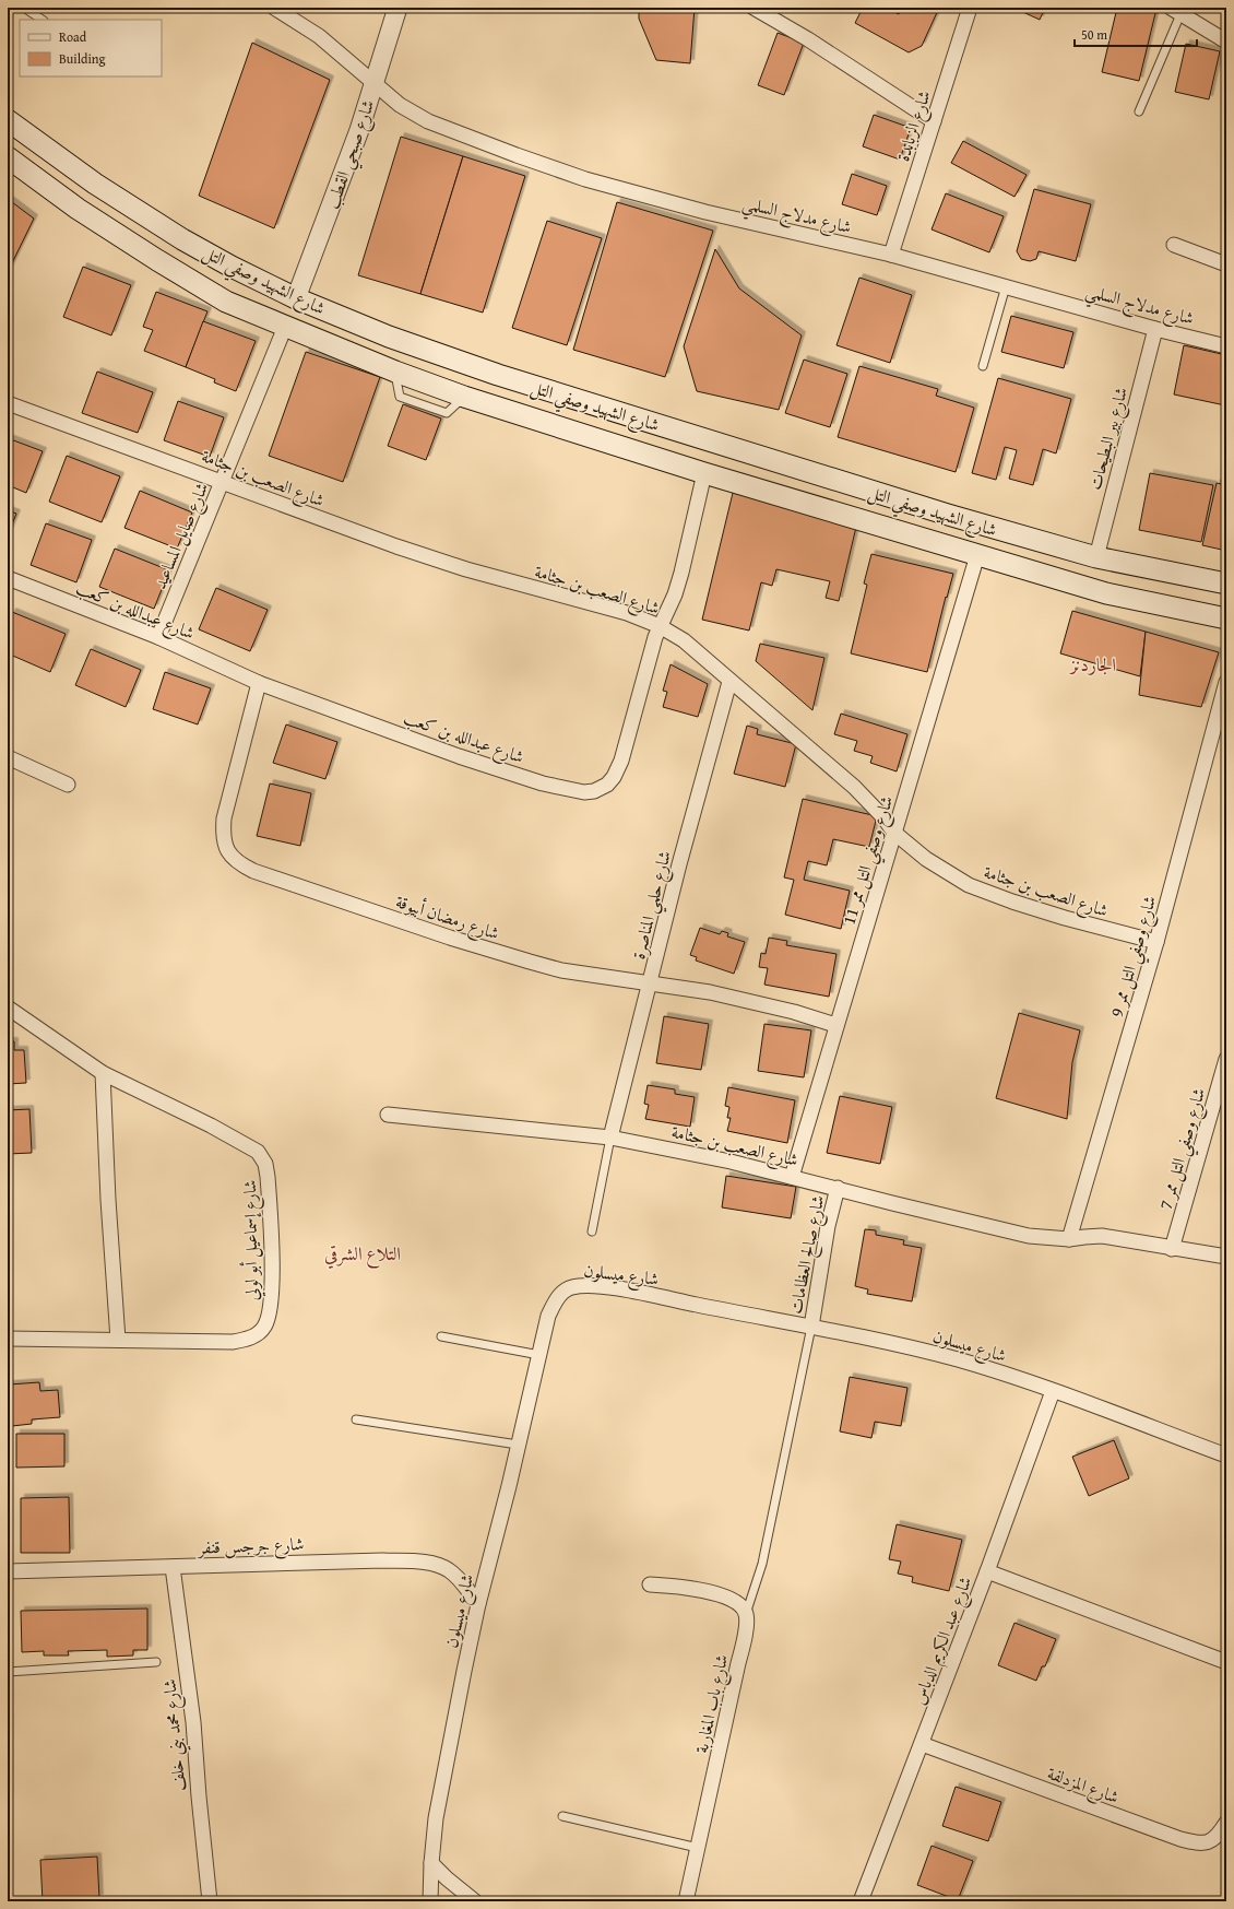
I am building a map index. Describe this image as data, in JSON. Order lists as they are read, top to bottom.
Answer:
{
  "streets": {
    "main road": ["شارع الشهيد وصفي التل"],
    "street": [
      "شارع الزبابدة",
      "شارع صبحي القطب",
      "شارع مدلاج السلمي",
      "شارع بير البطيحات",
      "شارع الصعب بن جثامة",
      "شارع صايل المساعيد",
      "شارع عبدالله بن كعب",
      "شارع وصفي التل ممر 11",
      "شارع حلمي المناصرة",
      "شارع رمضان أبيوقة",
      "شارع وصفي التل ممر 9",
      "شارع وصفي التل ممر 7",
      "شارع إسماعيل أبو لولي",
      "شارع صالح العظامات",
      "شارع ميسلون",
      "شارع جرجس قنفر",
      "شارع عبد الكريم الدباس",
      "شارع باب المغاربة",
      "شارع محمد بني خلف",
      "شارع المزدلفة"
    ]
  },
  "crossings": [
    ["شارع الزبابدة", "شارع مدلاج السلمي"],
    ["شارع صبحي القطب", "شارع مدلاج السلمي"],
    ["شارع صبحي القطب", "شارع الشهيد وصفي التل"],
    ["شارع مدلاج السلمي", "شارع بير البطيحات"],
    ["شارع الشهيد وصفي التل", "شارع بير البطيحات"],
    ["شارع الشهيد وصفي التل", "شارع صايل المساعيد"],
    ["شارع الشهيد وصفي التل", "شارع عبدالله بن كعب"],
    ["شارع الشهيد وصفي التل", "شارع وصفي التل ممر 11"],
    ["شارع الصعب بن جثامة", "شارع صايل المساعيد"],
    ["شارع الصعب بن جثامة", "شارع عبدالله بن كعب"],
    ["شارع الصعب بن جثامة", "شارع وصفي التل ممر 11"],
    ["شارع الصعب بن جثامة", "شارع حلمي المناصرة"],
    ["شارع الصعب بن جثامة", "شارع وصفي التل ممر 9"],
    ["شارع الصعب بن جثامة", "شارع وصفي التل ممر 7"],
    ["شارع الصعب بن جثامة", "شارع صالح العظامات"],
    ["شارع صايل المساعيد", "شارع عبدالله بن كعب"],
    ["شارع عبدالله بن كعب", "شارع رمضان أبيوقة"],
    ["شارع وصفي التل ممر 11", "شارع رمضان أبيوقة"],
    ["شارع حلمي المناصرة", "شارع رمضان أبيوقة"],
    ["شارع صالح العظامات", "شارع ميسلون"],
    ["شارع ميسلون", "شارع جرجس قنفر"],
    ["شارع ميسلون", "شارع عبد الكريم الدباس"],
    ["شارع جرجس قنفر", "شارع محمد بني خلف"],
    ["شارع عبد الكريم الدباس", "شارع المزدلفة"]
  ],
  "districts": ["الجاردنز", "التلاع الشرقي"],
  "legend": ["Road", "Building"],
  "scale_bar": "50 m"
}
